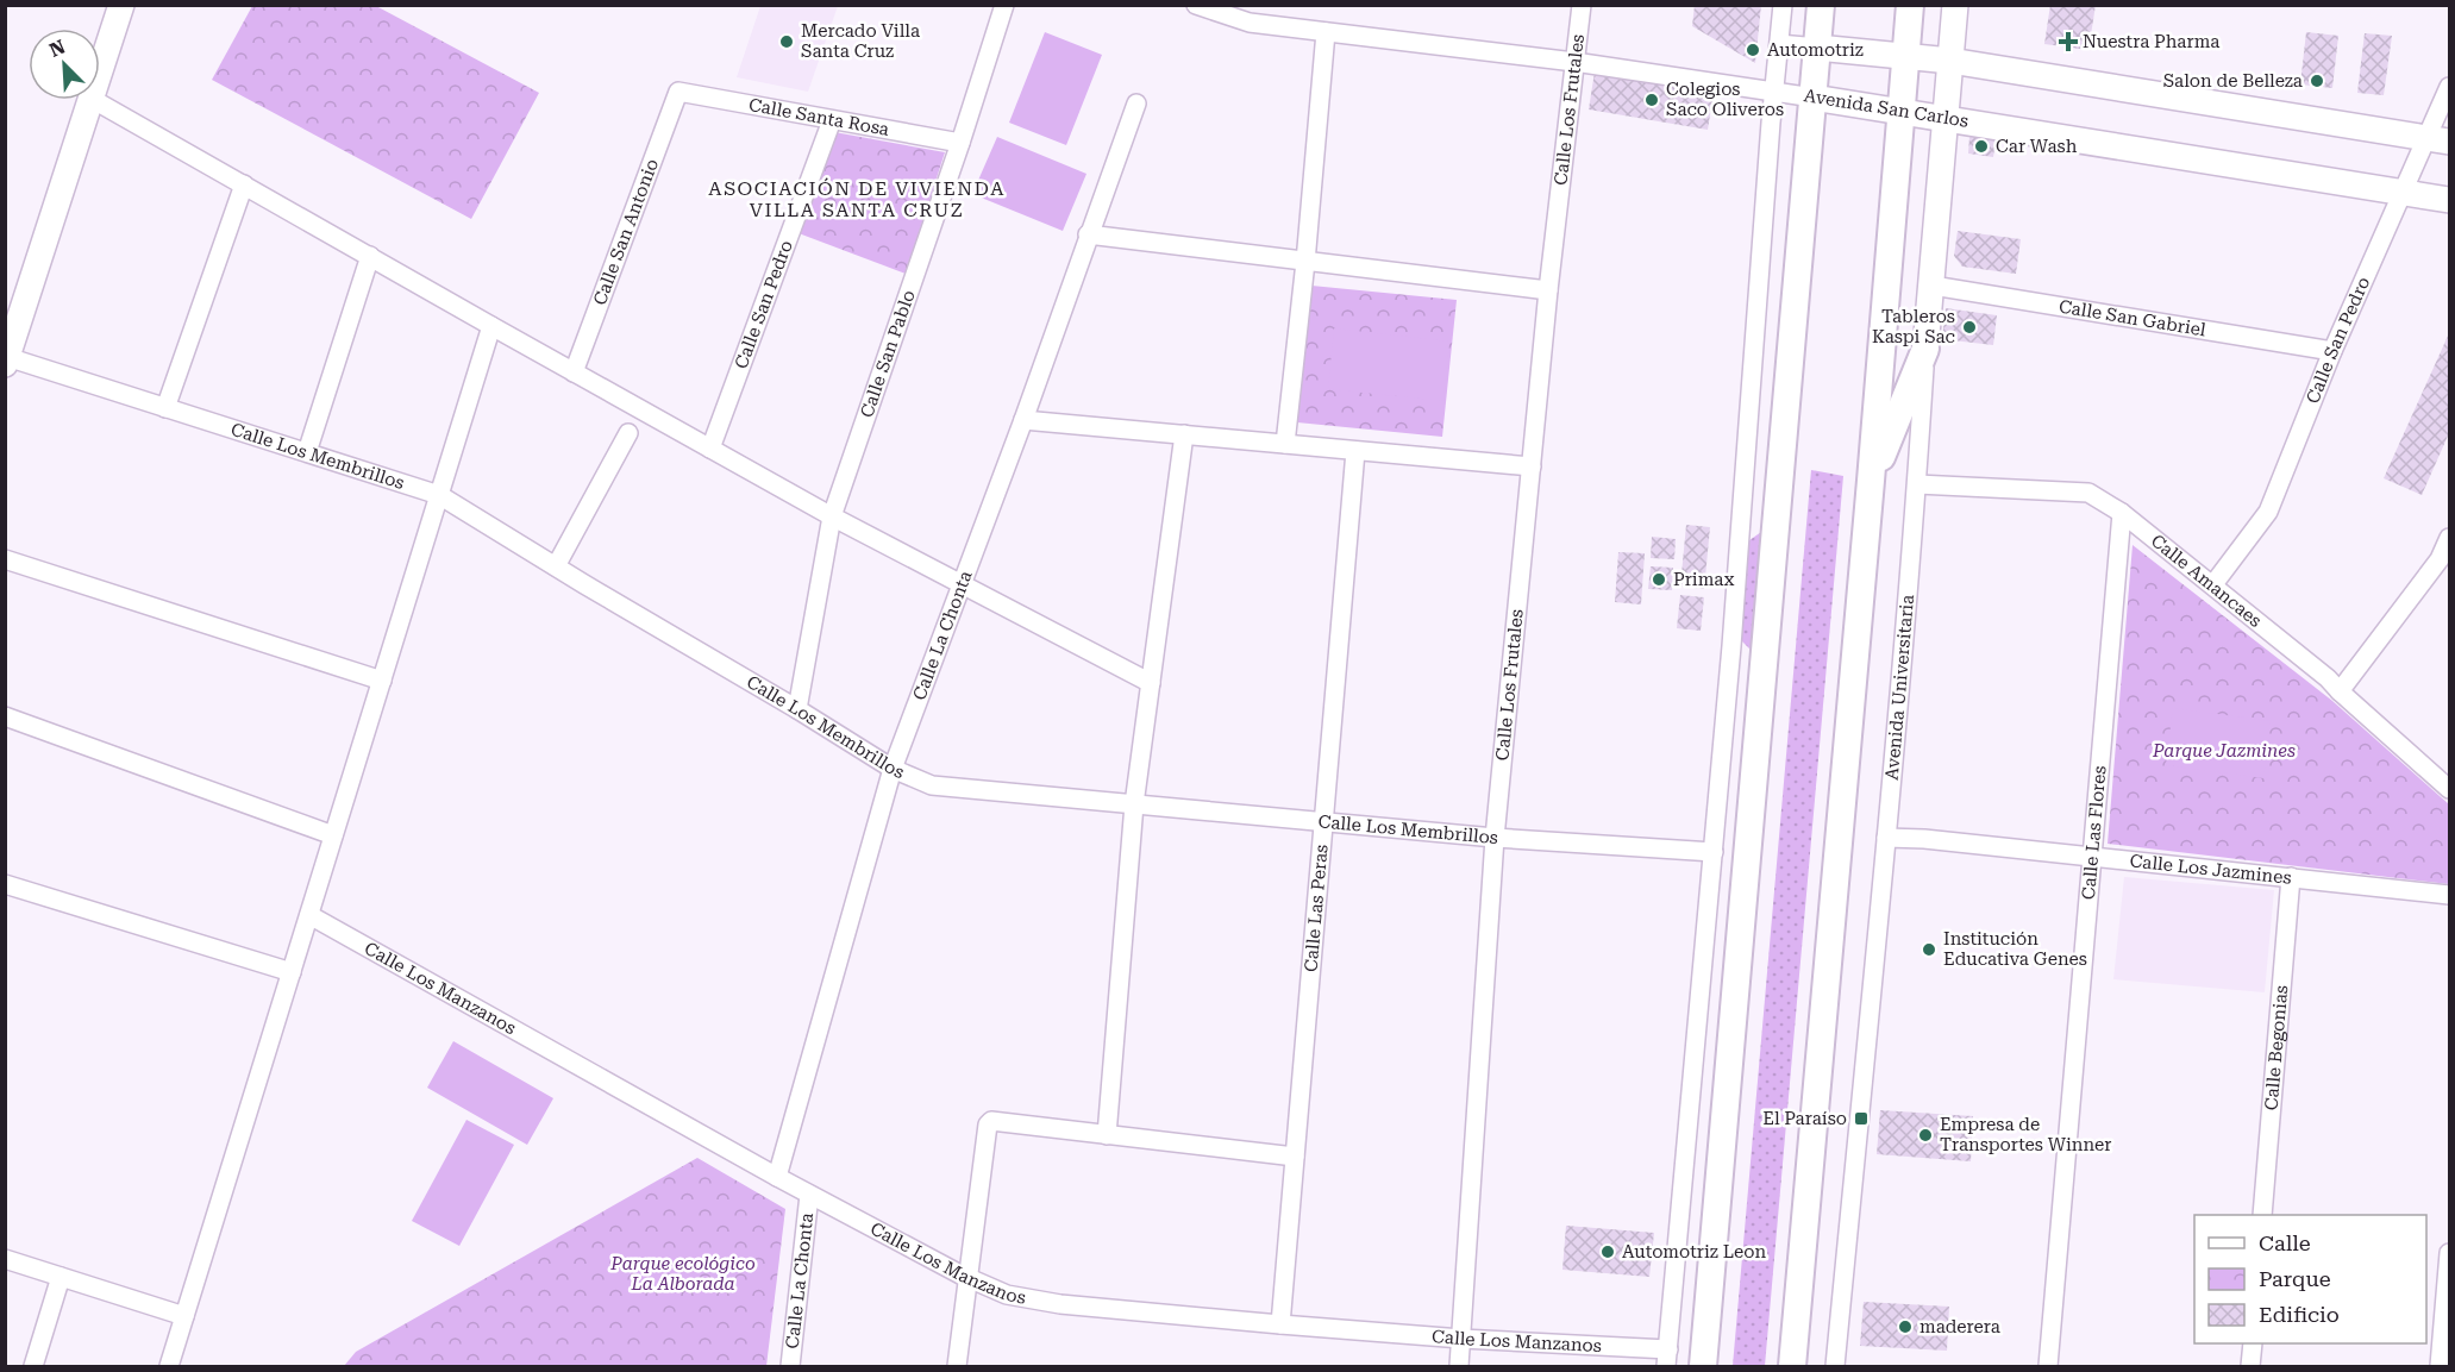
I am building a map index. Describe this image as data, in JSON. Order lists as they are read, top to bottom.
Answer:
{
  "streets": {
    "street": [
      "Avenida San Carlos",
      "Calle Los Frutales",
      "Calle Santa Rosa",
      "Calle San Antonio",
      "Calle San Pedro",
      "Calle San Gabriel",
      "Calle San Pablo",
      "Calle Los Membrillos",
      "Calle Amancaes",
      "Calle La Chonta",
      "Avenida Universitaria",
      "Calle Las Flores",
      "Calle Los Jazmines",
      "Calle Las Peras",
      "Calle Los Manzanos",
      "Calle Begonias"
    ]
  },
  "crossings": [
    ["Avenida San Carlos", "Calle Los Frutales"],
    ["Avenida San Carlos", "Calle San Pedro"],
    ["Avenida San Carlos", "Avenida Universitaria"],
    ["Calle Los Frutales", "Calle Los Membrillos"],
    ["Calle Los Frutales", "Calle Los Manzanos"],
    ["Calle Santa Rosa", "Calle San Antonio"],
    ["Calle Santa Rosa", "Calle San Pedro"],
    ["Calle Santa Rosa", "Calle San Pablo"],
    ["Calle San Pedro", "Calle San Gabriel"],
    ["Calle San Pedro", "Calle Amancaes"],
    ["Calle San Gabriel", "Avenida Universitaria"],
    ["Calle San Pablo", "Calle Los Membrillos"],
    ["Calle Los Membrillos", "Calle La Chonta"],
    ["Calle Los Membrillos", "Calle Las Peras"],
    ["Calle Amancaes", "Avenida Universitaria"],
    ["Calle Amancaes", "Calle Las Flores"],
    ["Calle La Chonta", "Calle Los Manzanos"],
    ["Avenida Universitaria", "Calle Los Jazmines"],
    ["Calle Las Flores", "Calle Los Jazmines"],
    ["Calle Los Jazmines", "Calle Begonias"],
    ["Calle Las Peras", "Calle Los Manzanos"]
  ],
  "districts": ["ASOCIACIÓN DE VIVIENDA VILLA SANTA CRUZ"],
  "parks": ["Parque Jazmines", "Parque ecológico La Alborada"],
  "places": {
    "other": [
      "Mercado Villa Santa Cruz",
      "Automotriz",
      "Salon de Belleza",
      "Colegios Saco Oliveros",
      "Car Wash",
      "Tableros Kaspi Sac",
      "Primax",
      "Institución Educativa Genes",
      "Empresa de Transportes Winner",
      "Automotriz Leon",
      "maderera"
    ],
    "health": ["Nuestra Pharma"],
    "transit": ["El Paraíso"]
  },
  "legend": ["Calle", "Parque", "Edificio"],
  "north": "top left"
}
